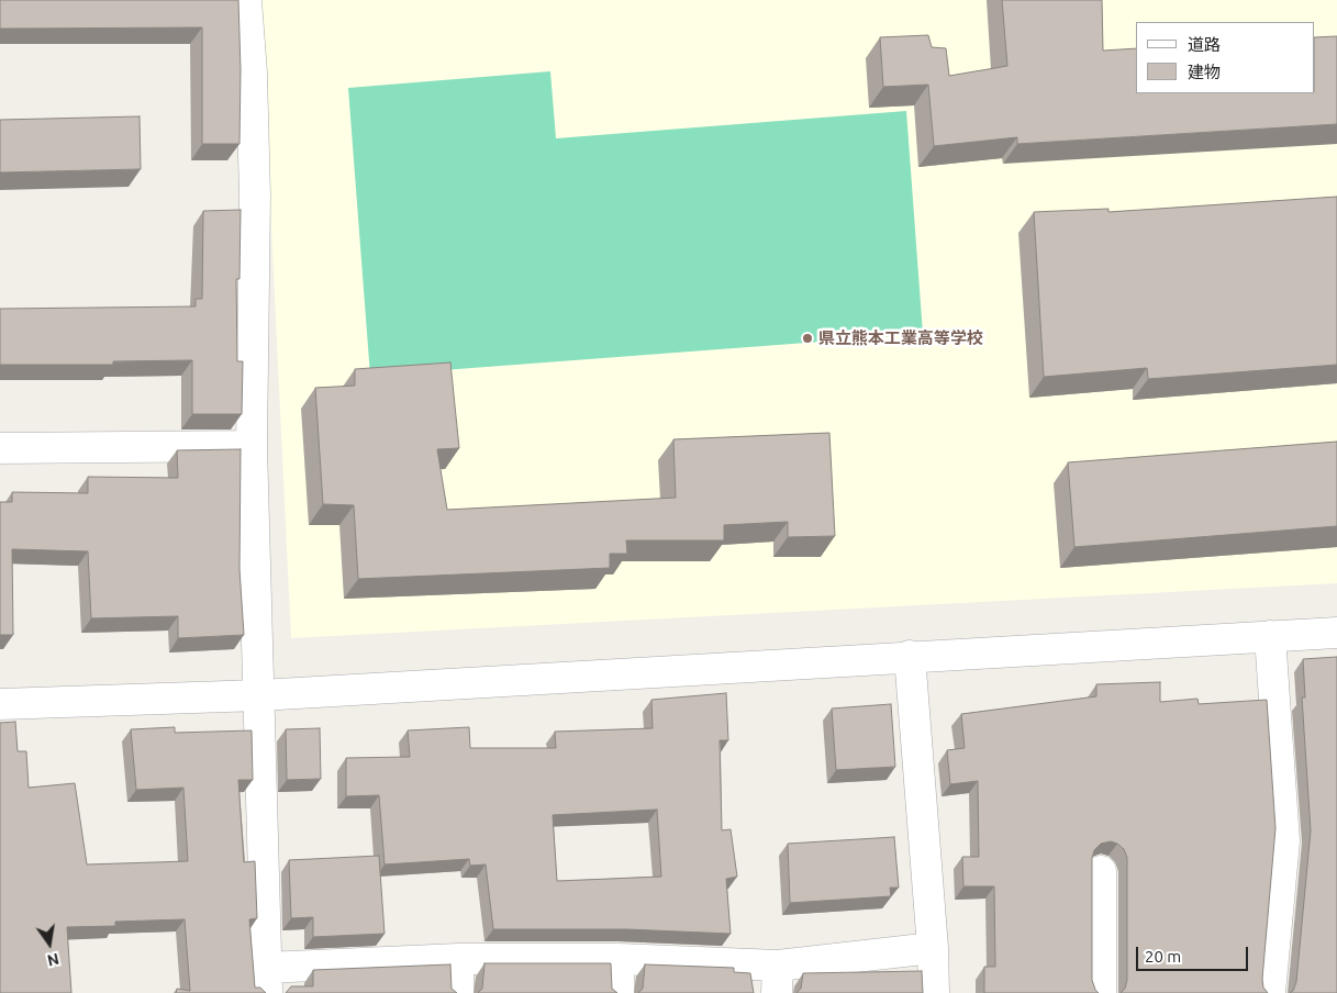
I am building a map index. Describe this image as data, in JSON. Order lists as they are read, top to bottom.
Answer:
{
  "places": ["県立熊本工業高等学校"],
  "legend": ["道路", "建物"],
  "scale_bar": "20 m",
  "north": "bottom"
}
